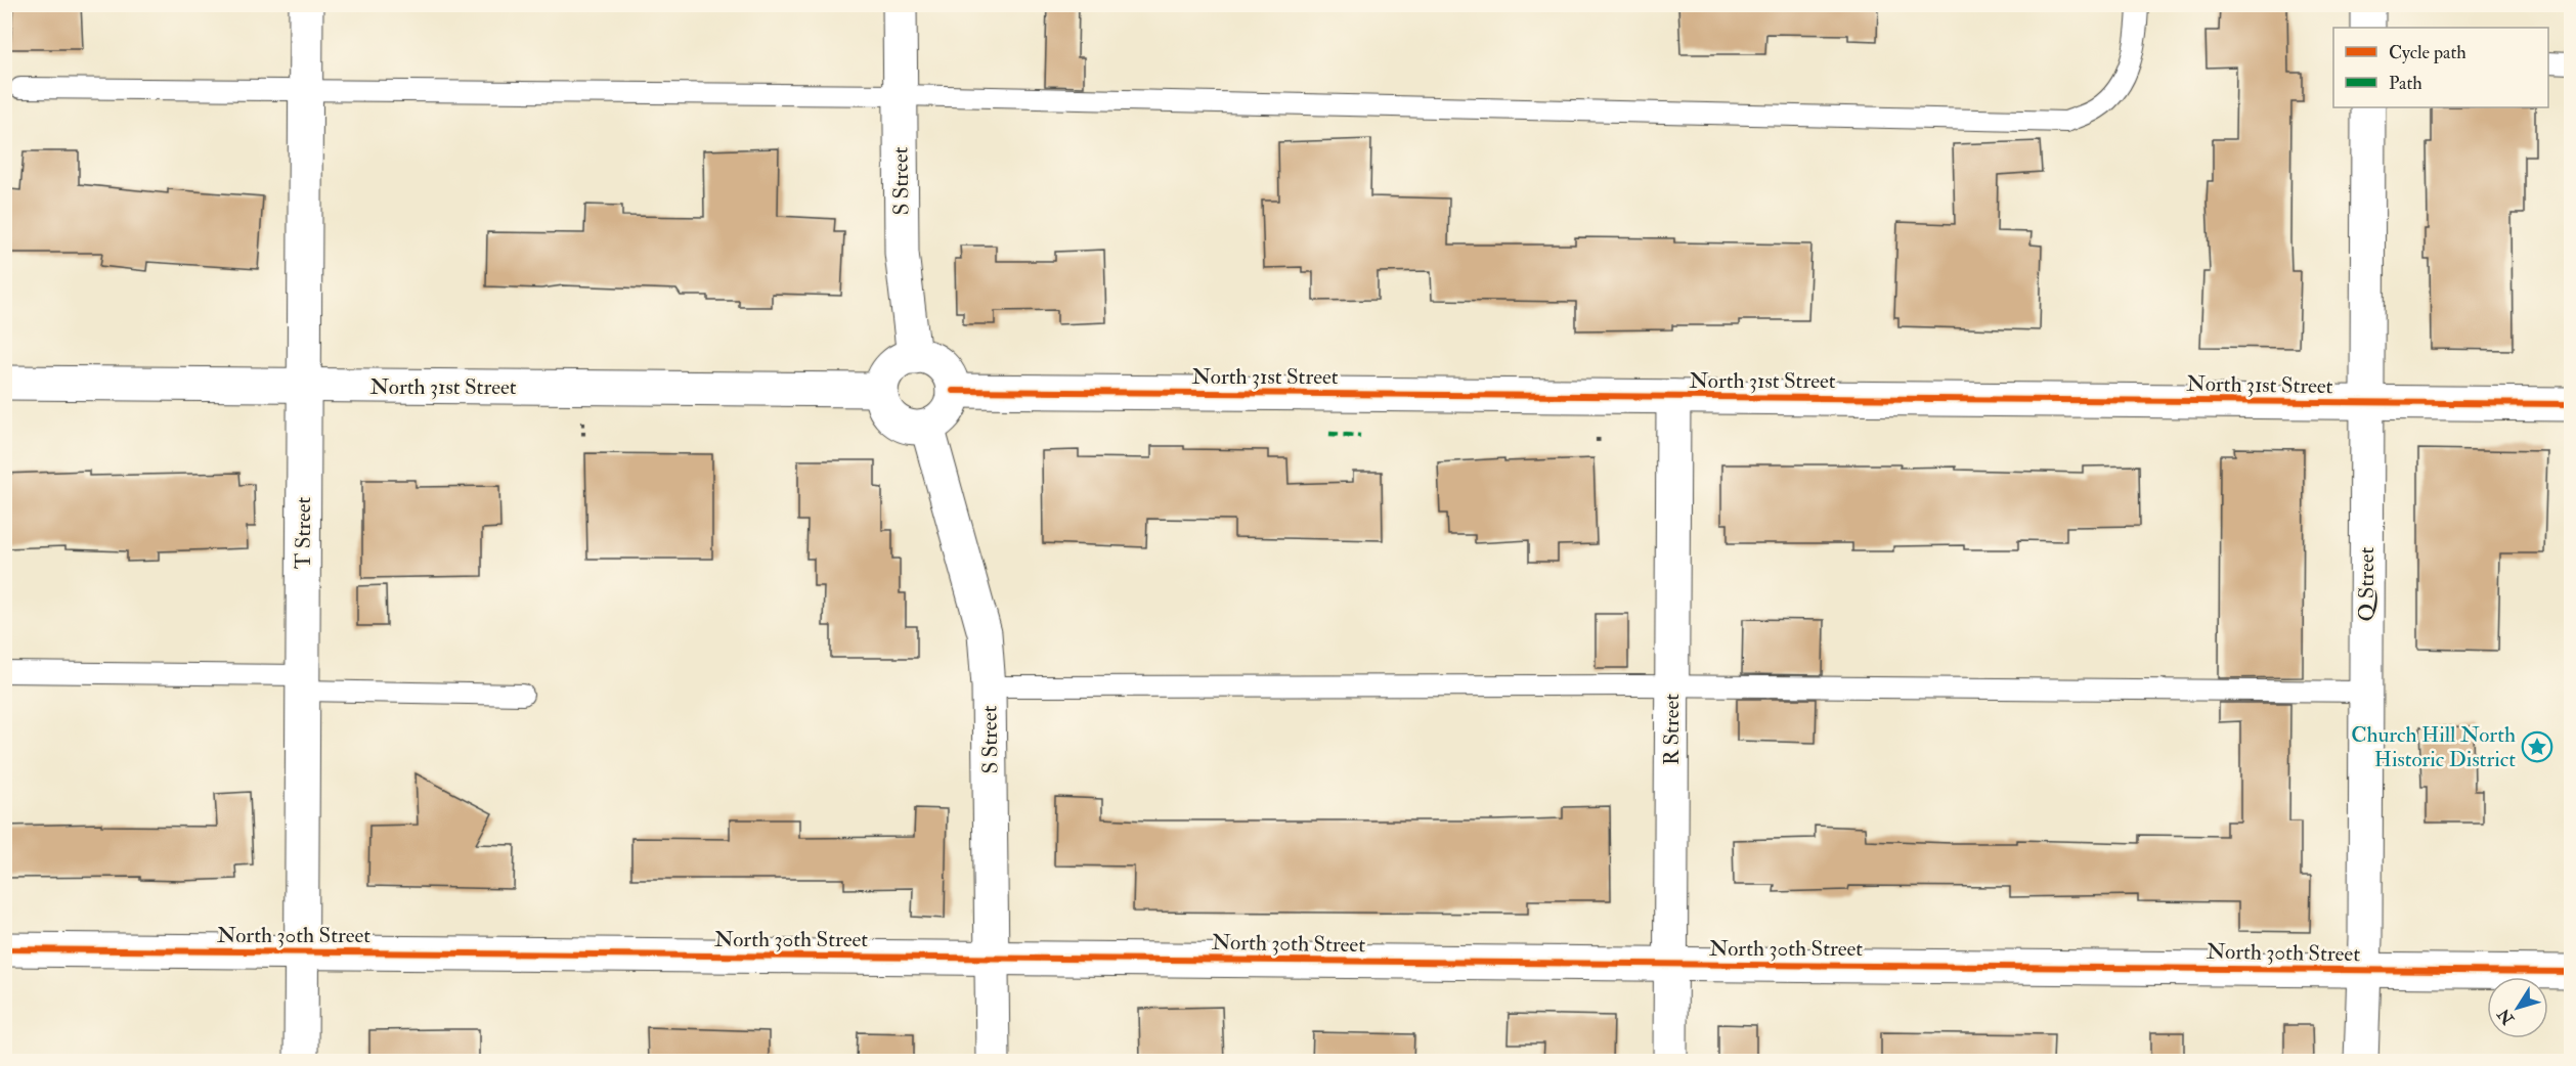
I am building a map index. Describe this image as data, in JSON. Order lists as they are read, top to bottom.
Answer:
{
  "streets": {
    "street": [
      "S Street",
      "North 31st Street",
      "T Street",
      "Q Street",
      "R Street",
      "North 30th Street"
    ]
  },
  "crossings": [
    ["S Street", "North 31st Street"],
    ["S Street", "North 30th Street"],
    ["North 31st Street", "T Street"],
    ["North 31st Street", "Q Street"],
    ["North 31st Street", "R Street"],
    ["T Street", "North 30th Street"],
    ["Q Street", "North 30th Street"],
    ["R Street", "North 30th Street"]
  ],
  "places": {
    "place": ["Church Hill North Historic District"]
  },
  "legend": ["Cycle path", "Path"],
  "north": "bottom left"
}
